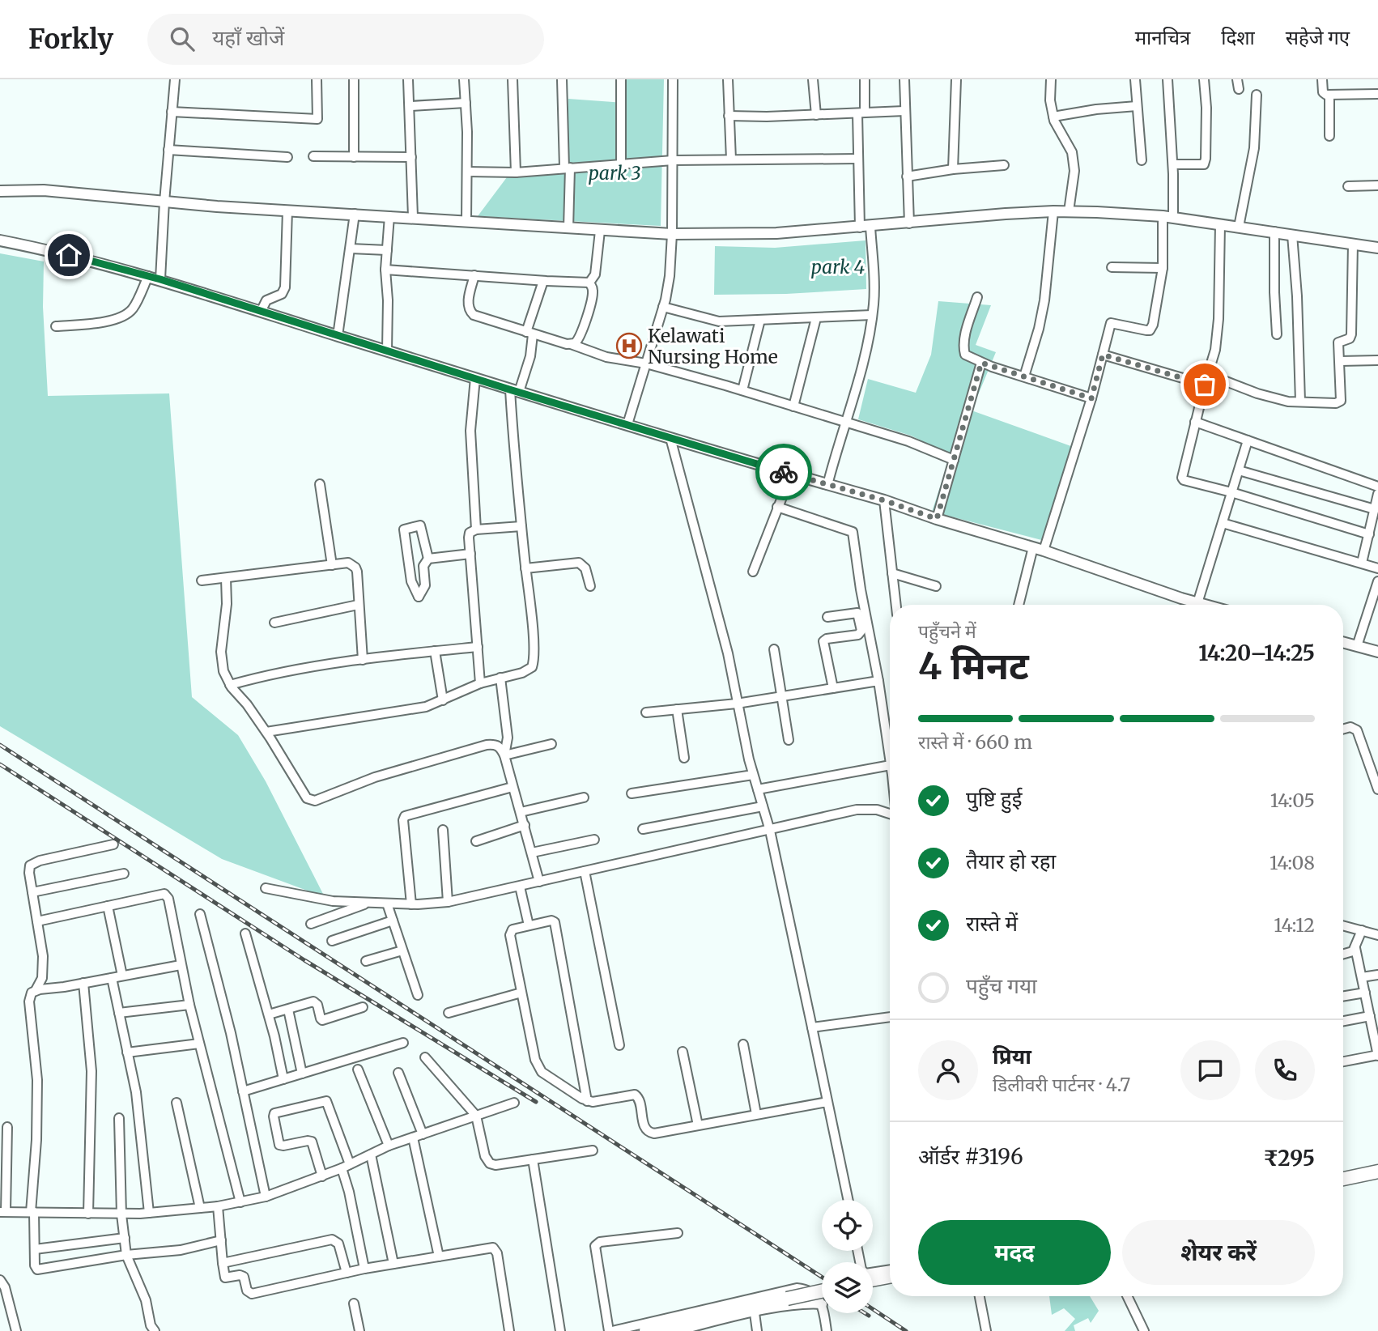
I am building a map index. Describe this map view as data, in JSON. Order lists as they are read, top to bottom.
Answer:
{
  "parks": ["park 3", "park 4"],
  "places": {
    "hospital": ["Kelawati Nursing Home"]
  },
  "page": {
    "header": "Forkly",
    "search": "यहाँ खोजें",
    "nav": ["मानचित्र", "दिशा", "सहेजे गए"],
    "heading": ["4 मिनट", "पहुँचने में", "14:20–14:25"],
    "panel": [
      "प्रिया",
      "डिलीवरी पार्टनर · 4.7",
      "ऑर्डर #3196",
      "₹295"
    ],
    "bar": "रास्ते में · 660 m",
    "list": [
      ["पुष्टि हुई", "14:05"],
      ["तैयार हो रहा", "14:08"],
      ["रास्ते में", "14:12"],
      "पहुँच गया"
    ],
    "buttons": ["मदद", "शेयर करें"]
  }
}
